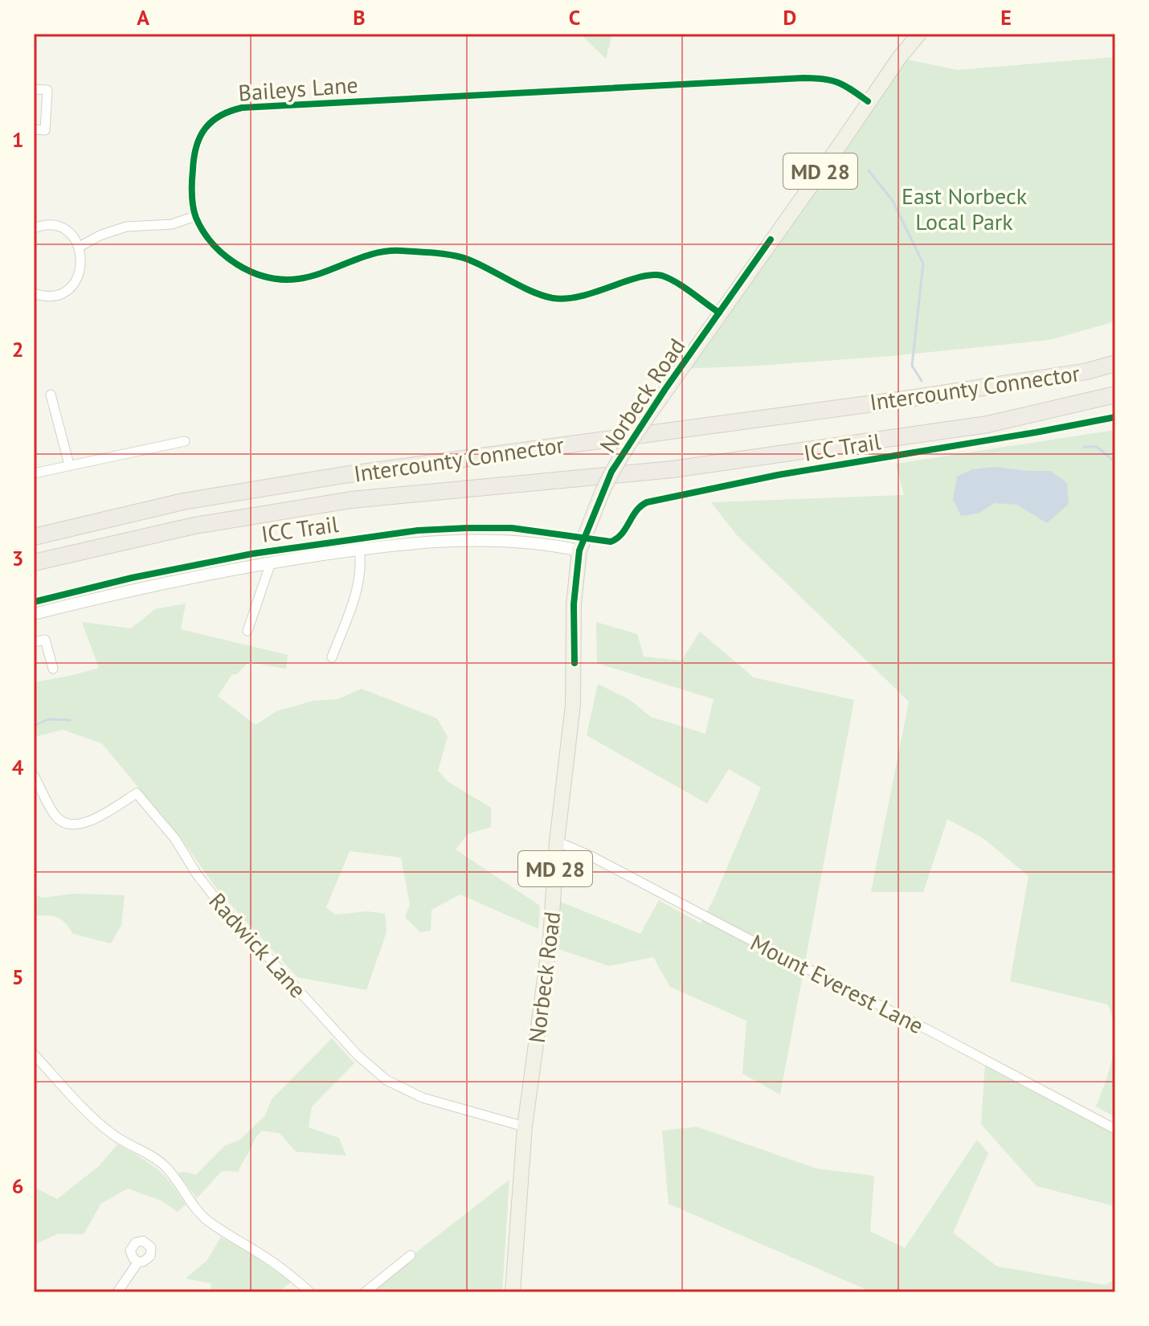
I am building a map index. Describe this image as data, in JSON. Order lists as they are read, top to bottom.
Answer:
{
  "streets": {
    "highway": ["Intercounty Connector"],
    "main road": ["MD 28", "Norbeck Road"],
    "street": ["Baileys Lane", "Radwick Lane", "Mount Everest Lane"],
    "cycle path": ["ICC Trail"]
  },
  "crossings": [
    ["Baileys Lane", "Norbeck Road"],
    ["Norbeck Road", "Radwick Lane"],
    ["Norbeck Road", "Mount Everest Lane"]
  ],
  "parks": ["East Norbeck Local Park"],
  "grid": {
    "columns": [
      "A",
      "B",
      "C",
      "D",
      "E"
    ],
    "rows": [
      "1",
      "2",
      "3",
      "4",
      "5",
      "6"
    ]
  }
}
